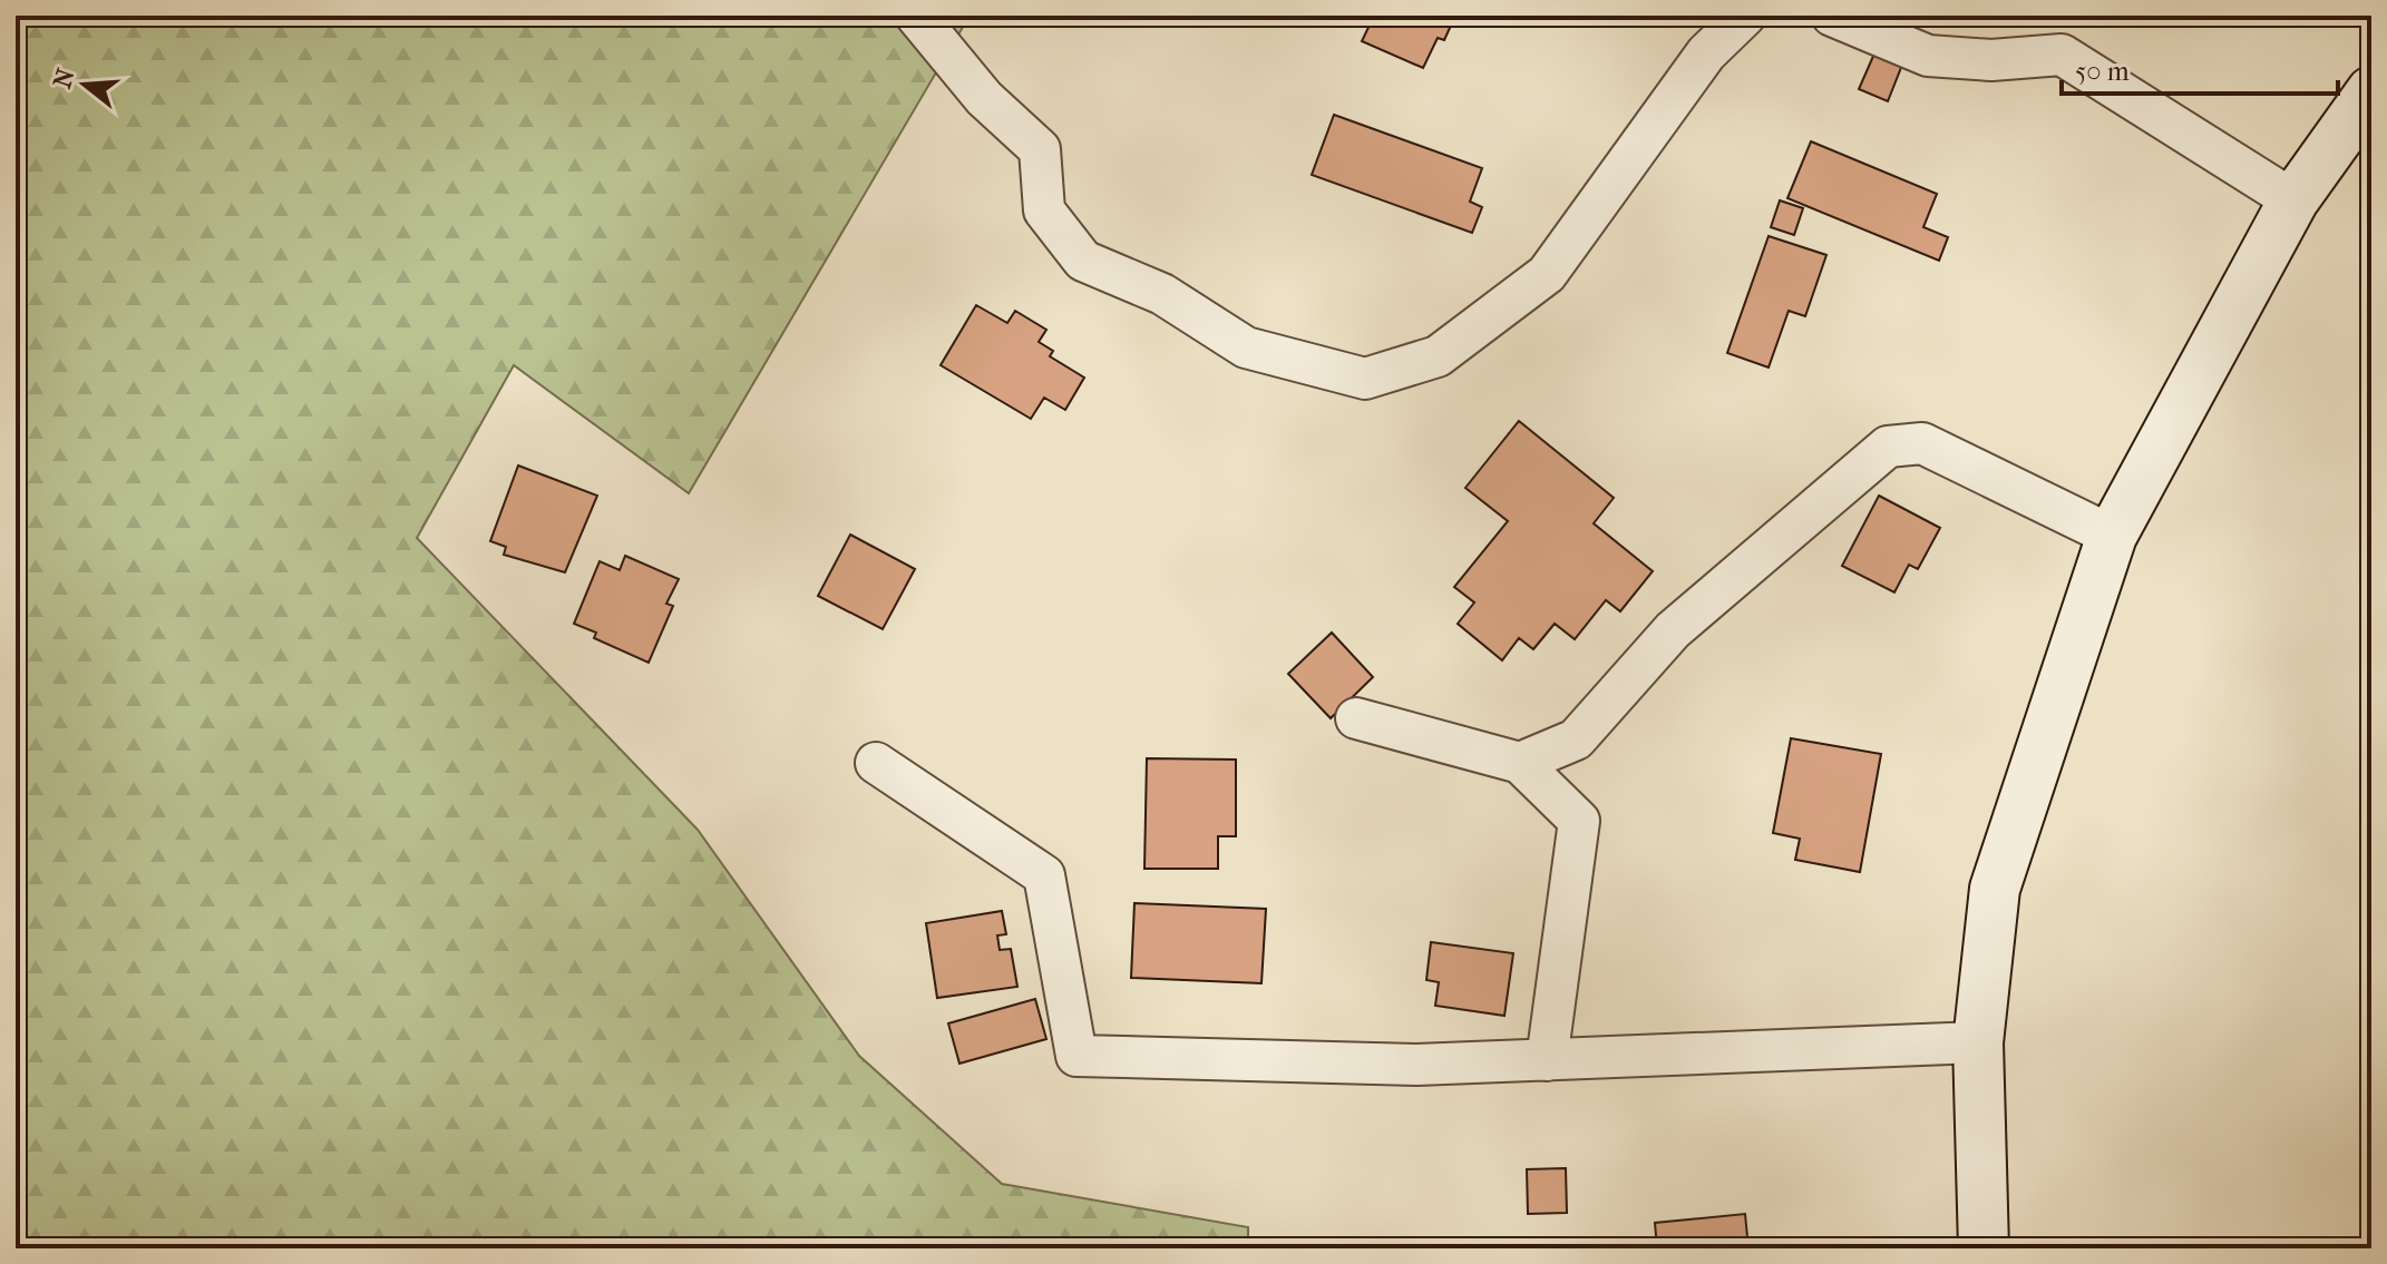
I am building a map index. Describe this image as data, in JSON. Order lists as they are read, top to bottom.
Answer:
{
  "scale_bar": "50 m",
  "north": "left"
}
